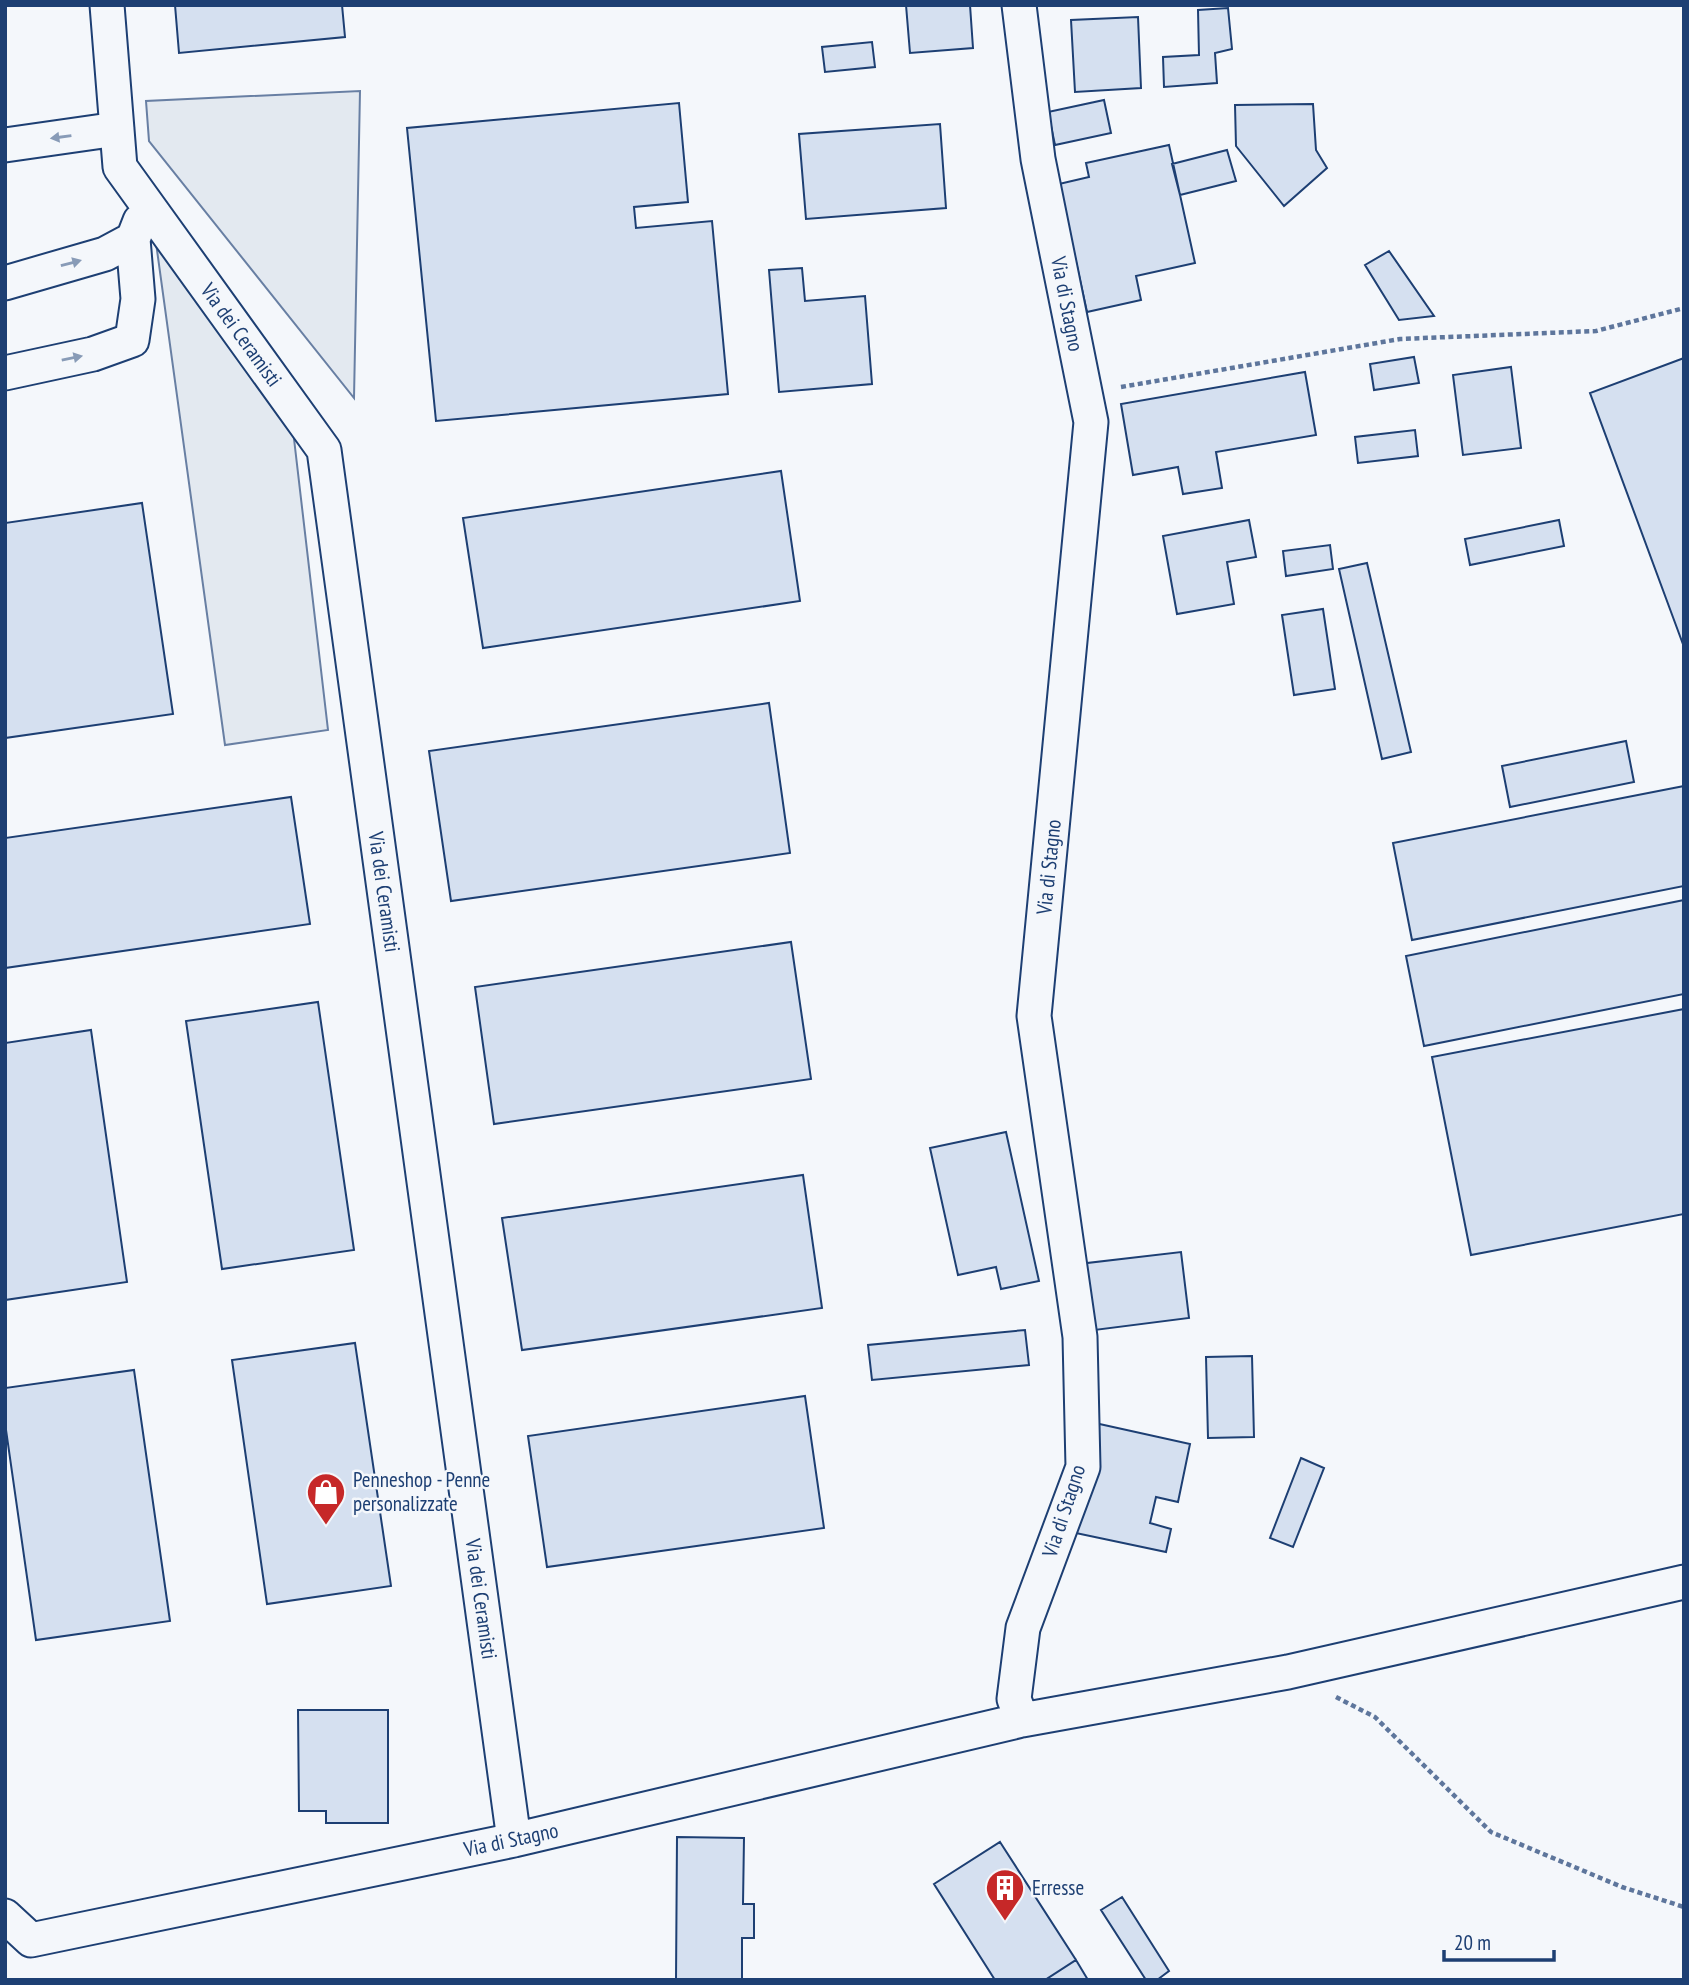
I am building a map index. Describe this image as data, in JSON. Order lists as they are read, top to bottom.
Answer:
{
  "streets": {
    "street": ["Via di Stagno", "Via dei Ceramisti"]
  },
  "crossings": [
    ["Via di Stagno", "Via dei Ceramisti"]
  ],
  "places": {
    "shop": ["Penneshop - Penne personalizzate"],
    "building": ["Erresse"]
  },
  "scale_bar": "20 m"
}
